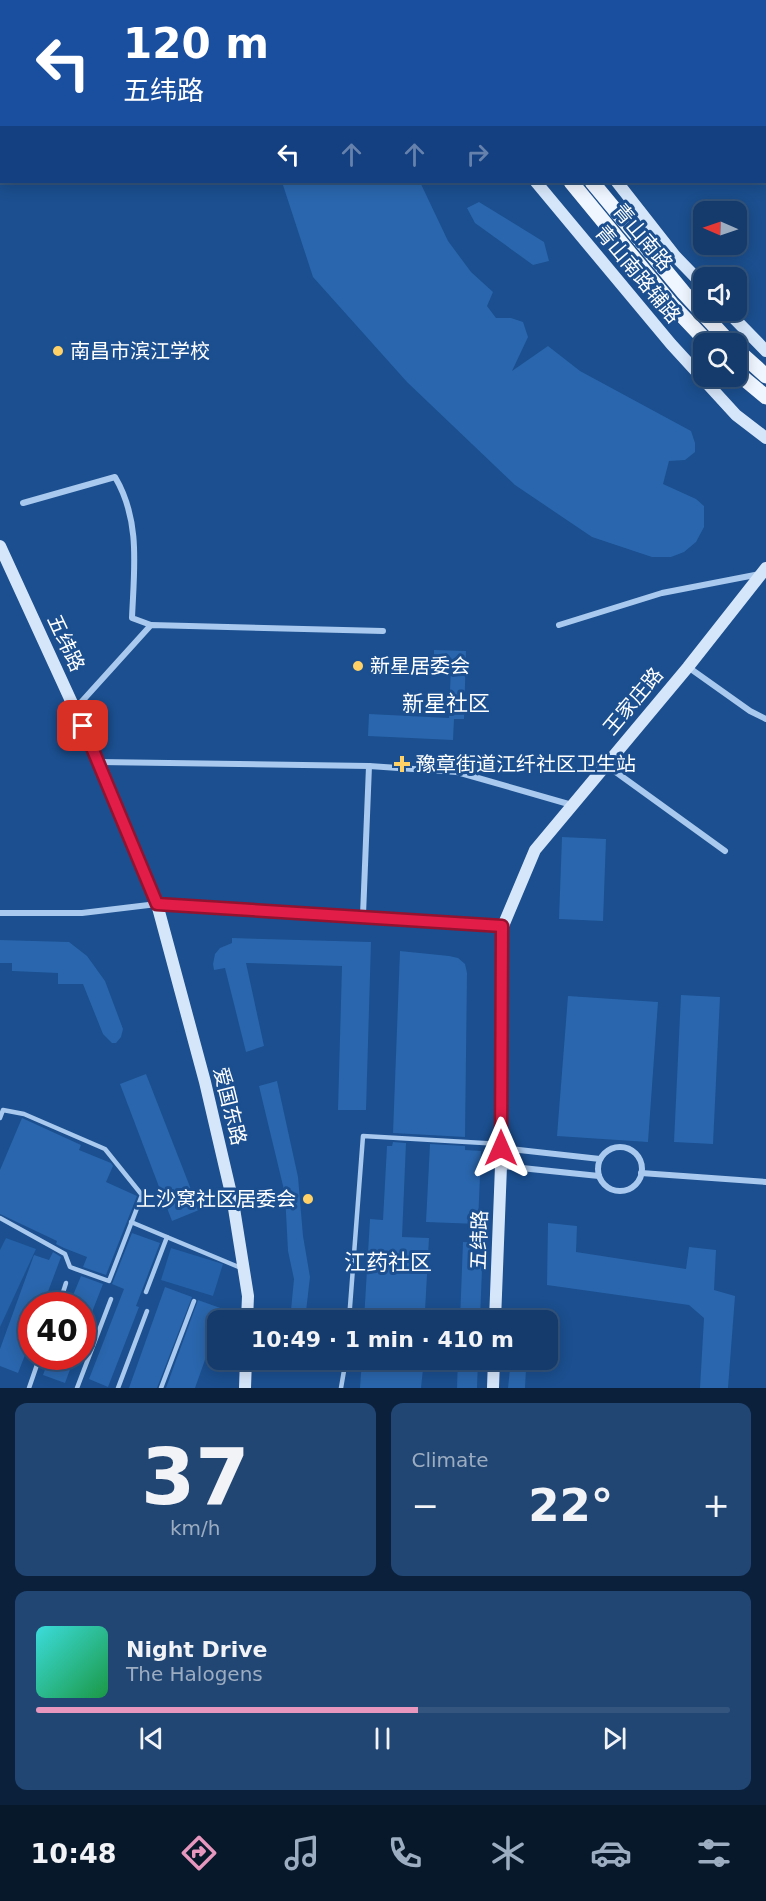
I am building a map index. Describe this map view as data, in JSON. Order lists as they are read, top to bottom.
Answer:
{
  "streets": {
    "main road": ["青山南路"],
    "street": [
      "青山南路辅路",
      "五纬路",
      "王家庄路",
      "爱国东路"
    ]
  },
  "crossings": [
    ["五纬路", "王家庄路"],
    ["五纬路", "爱国东路"]
  ],
  "districts": ["新星社区", "江药社区"],
  "places": {
    "other": ["南昌市滨江学校", "新星居委会", "上沙窝社区居委会"],
    "health": ["豫章街道江纤社区卫生站"]
  },
  "north": "left",
  "page": {
    "turn": ["120 m", "五纬路"],
    "limit": "40",
    "trip": "10:49 · 1 min · 410 m",
    "tile": [
      ["37", "km/h"],
      "Climate"
    ],
    "heat": ["−", "22°", "+"],
    "song": ["Night Drive", "The Halogens"],
    "tabs": "10:48"
  }
}
